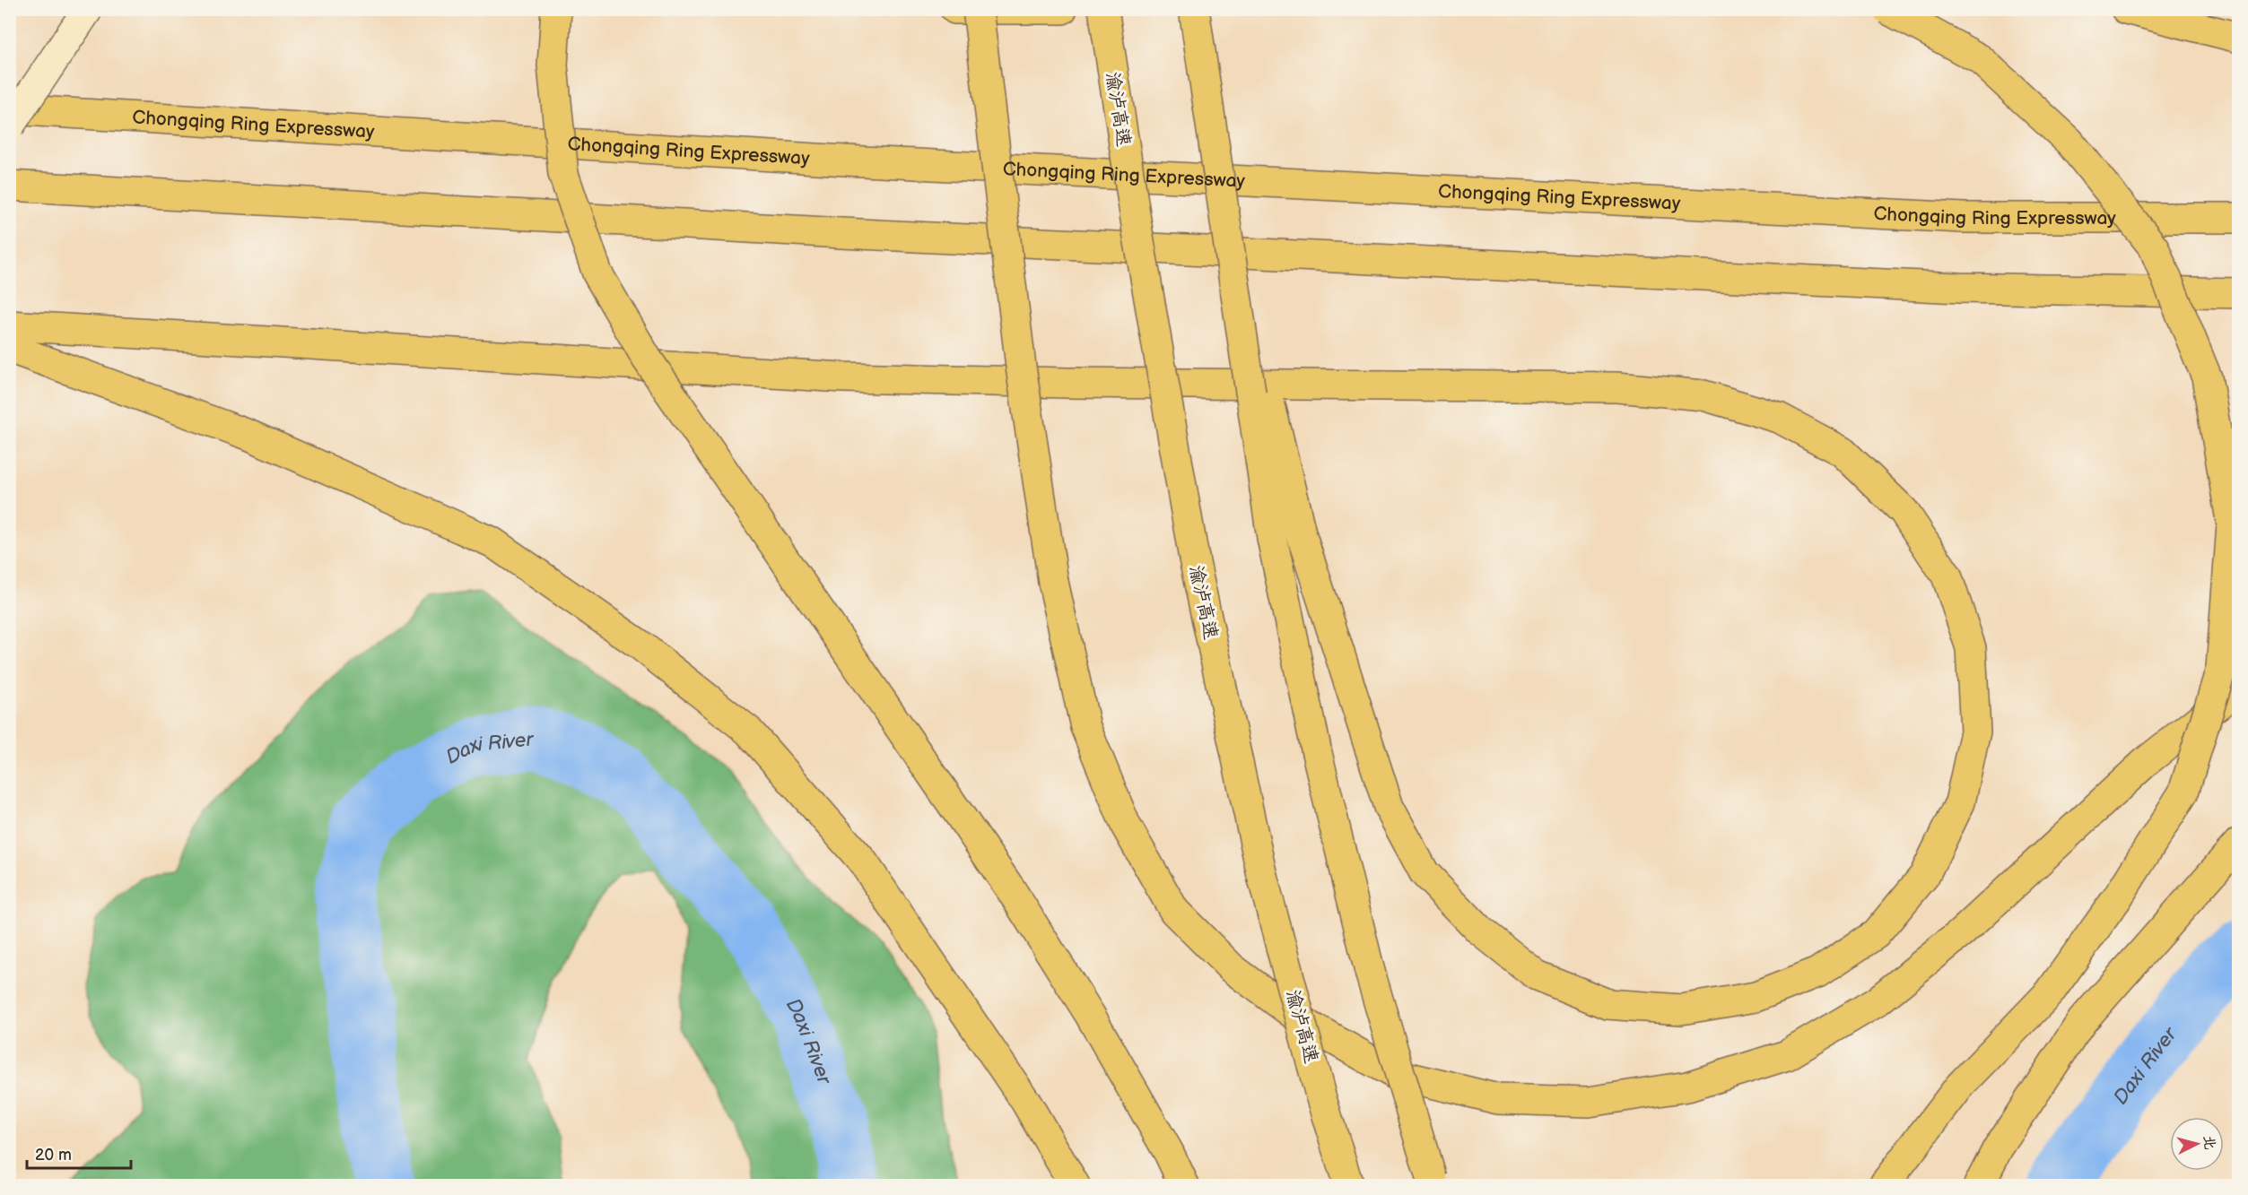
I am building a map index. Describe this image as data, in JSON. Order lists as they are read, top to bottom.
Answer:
{
  "streets": {
    "highway": ["渝泸高速", "Chongqing Ring Expressway"]
  },
  "water": ["Daxi River"],
  "scale_bar": "20 m",
  "north": "right"
}
